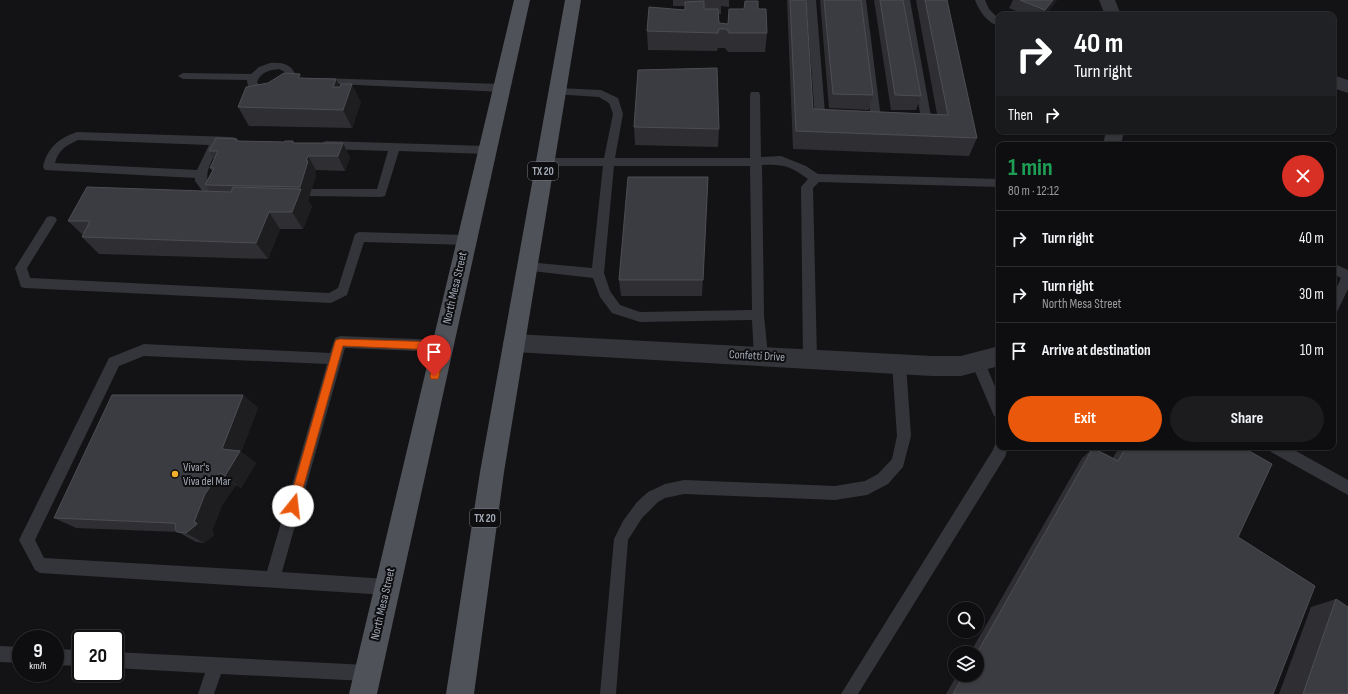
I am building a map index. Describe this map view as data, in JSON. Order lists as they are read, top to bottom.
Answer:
{
  "streets": {
    "main road": ["TX 20", "North Mesa Street"],
    "street": ["Confetti Drive"]
  },
  "crossings": [
    ["TX 20", "Confetti Drive"]
  ],
  "places": ["Vivar's Viva del Mar"],
  "page": {
    "turn": ["40 m", "Turn right"],
    "then": "Then",
    "heading": ["1 min", "80 m · 12:12"],
    "list": [
      {
        "name": "Turn right",
        "value": "40 m"
      },
      {
        "name": "Turn right",
        "note": "North Mesa Street",
        "value": "30 m"
      },
      {
        "name": "Arrive at destination",
        "value": "10 m"
      }
    ],
    "buttons": ["Exit", "Share"],
    "speed": "9 km/h",
    "limit": "20"
  }
}
